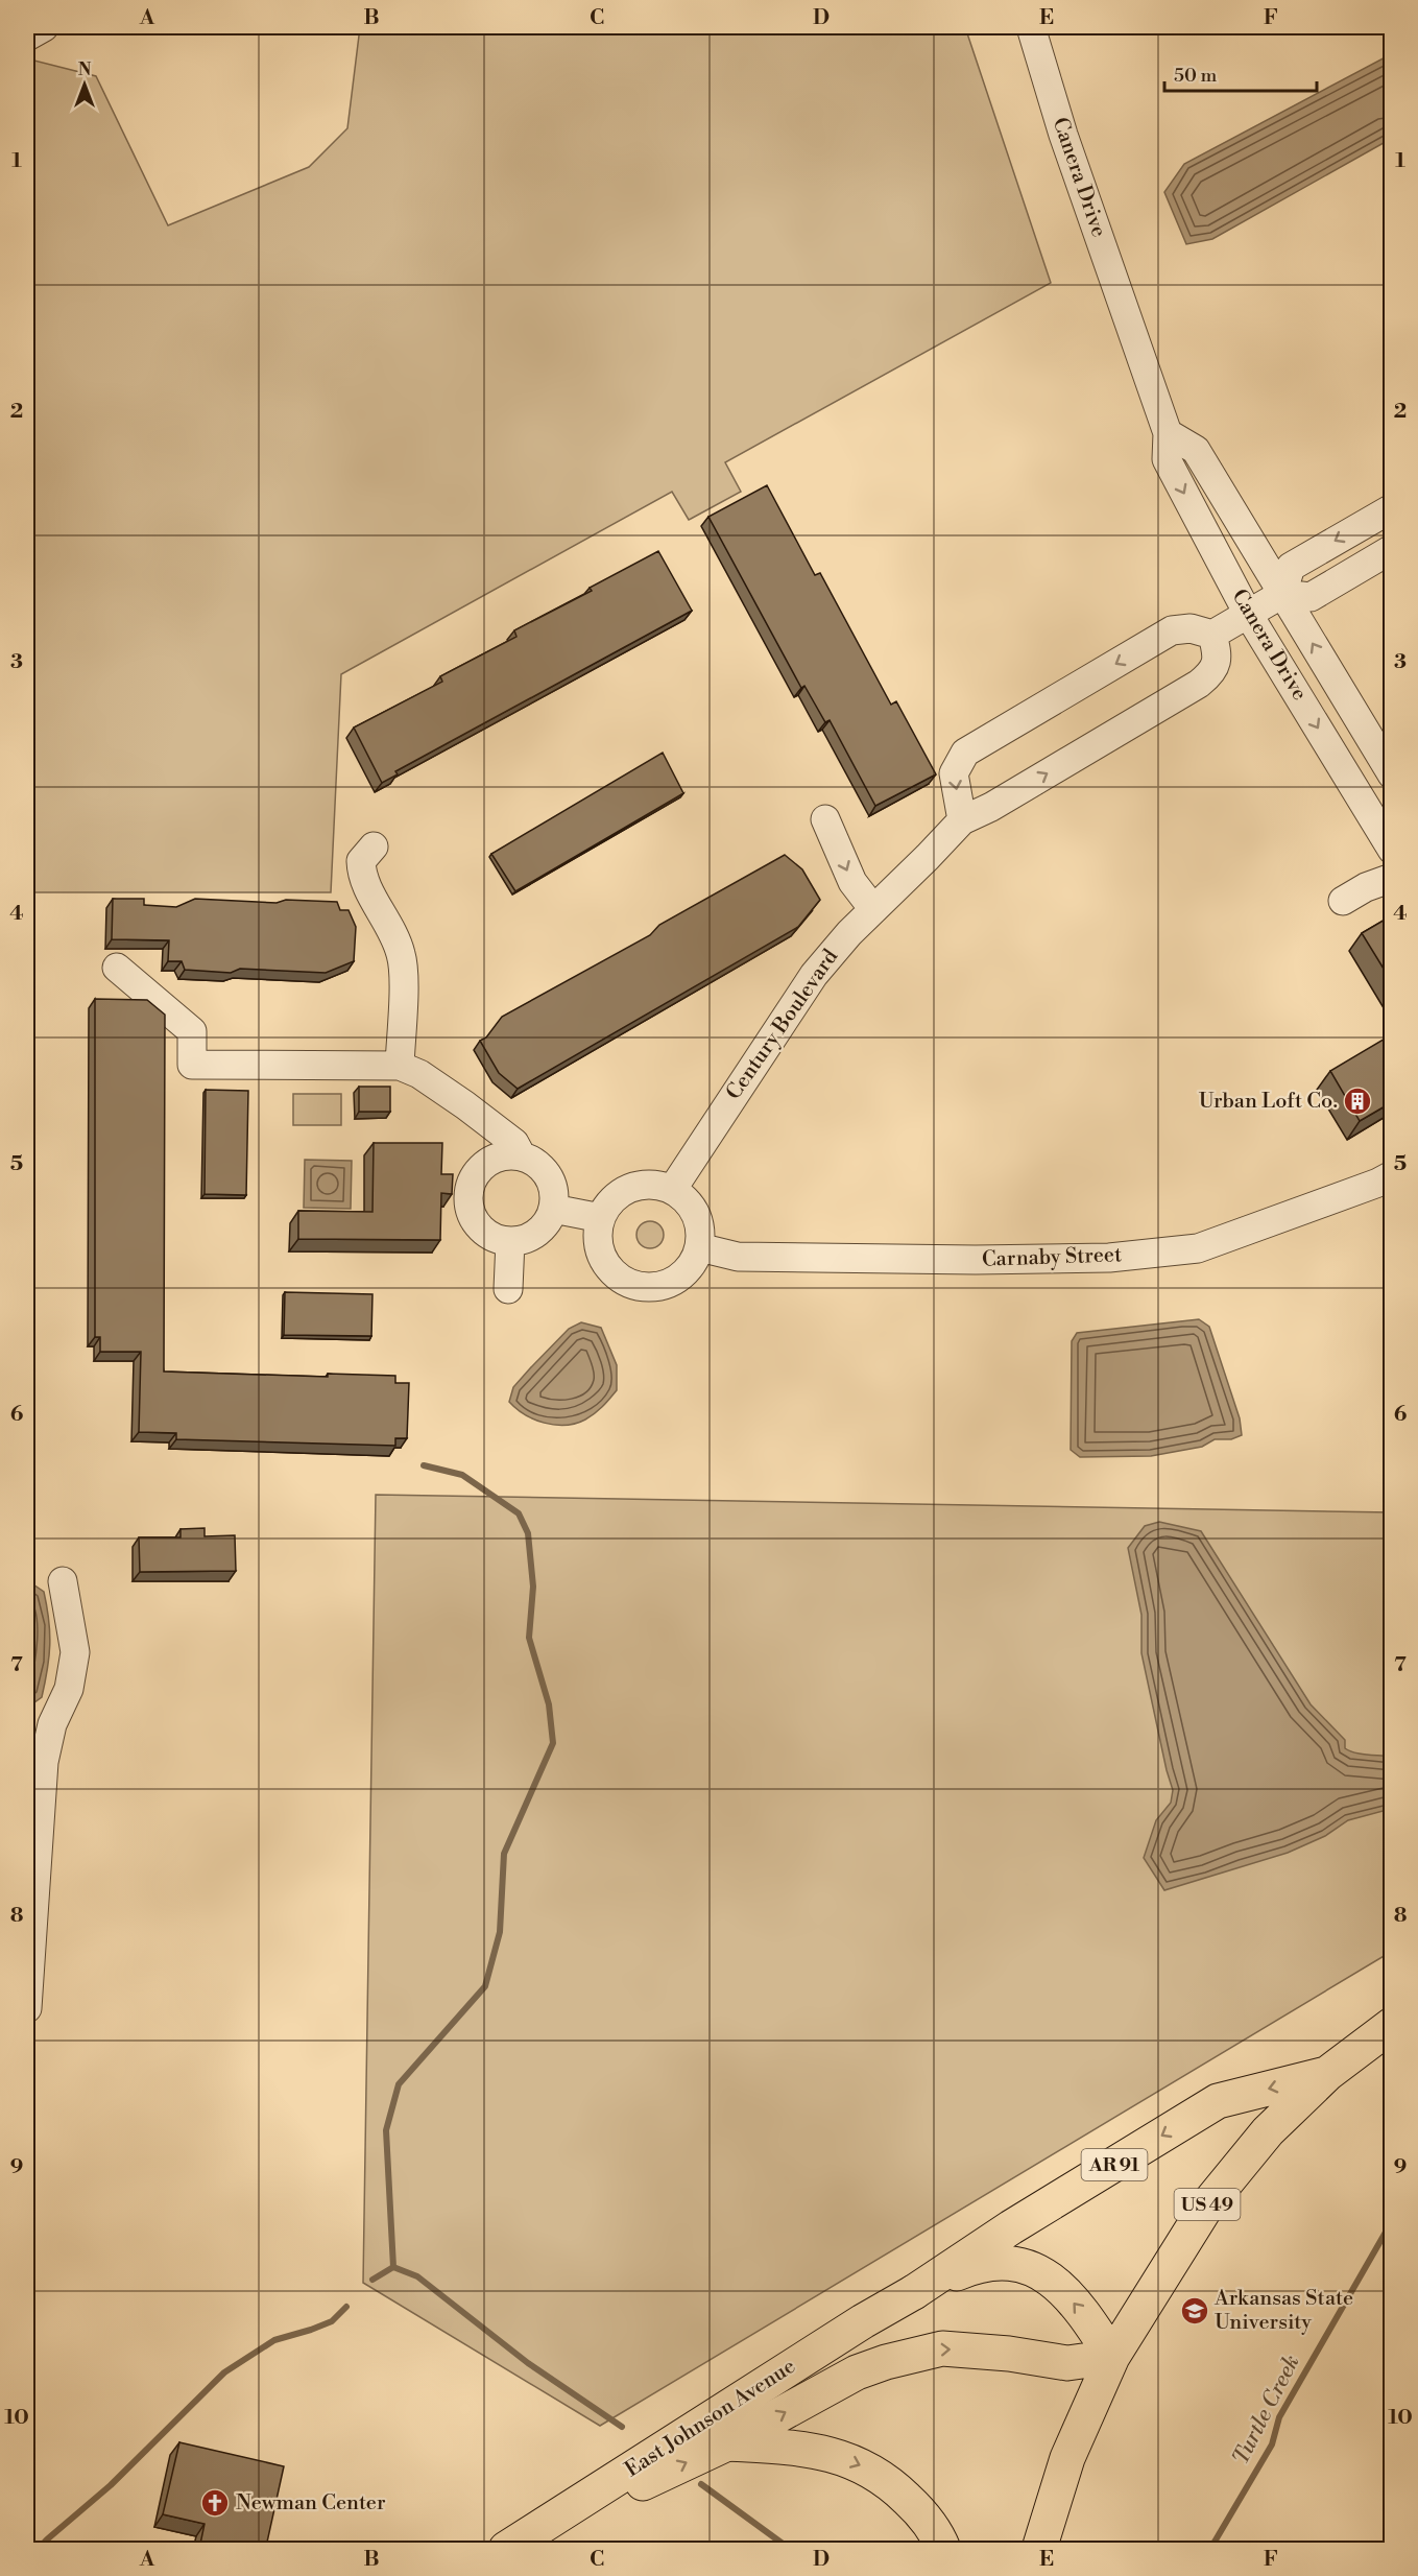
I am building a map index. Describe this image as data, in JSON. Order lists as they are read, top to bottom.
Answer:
{
  "streets": {
    "main road": ["AR 91", "US 49", "East Johnson Avenue"],
    "street": ["Canera Drive", "Century Boulevard", "Carnaby Street"]
  },
  "crossings": [
    ["Century Boulevard", "Carnaby Street"],
    ["AR 91", "US 49"],
    ["AR 91", "East Johnson Avenue"]
  ],
  "one_way": ["Century Boulevard"],
  "water": ["Turtle Creek"],
  "places": {
    "building": ["Urban Loft Co."],
    "school or university": ["Arkansas State University"],
    "church": ["Newman Center"]
  },
  "scale_bar": "50 m",
  "north": "top",
  "grid": {
    "columns": [
      "A",
      "B",
      "C",
      "D",
      "E",
      "F"
    ],
    "rows": [
      "1",
      "2",
      "3",
      "4",
      "5",
      "6",
      "7",
      "8",
      "9",
      "10"
    ]
  }
}
